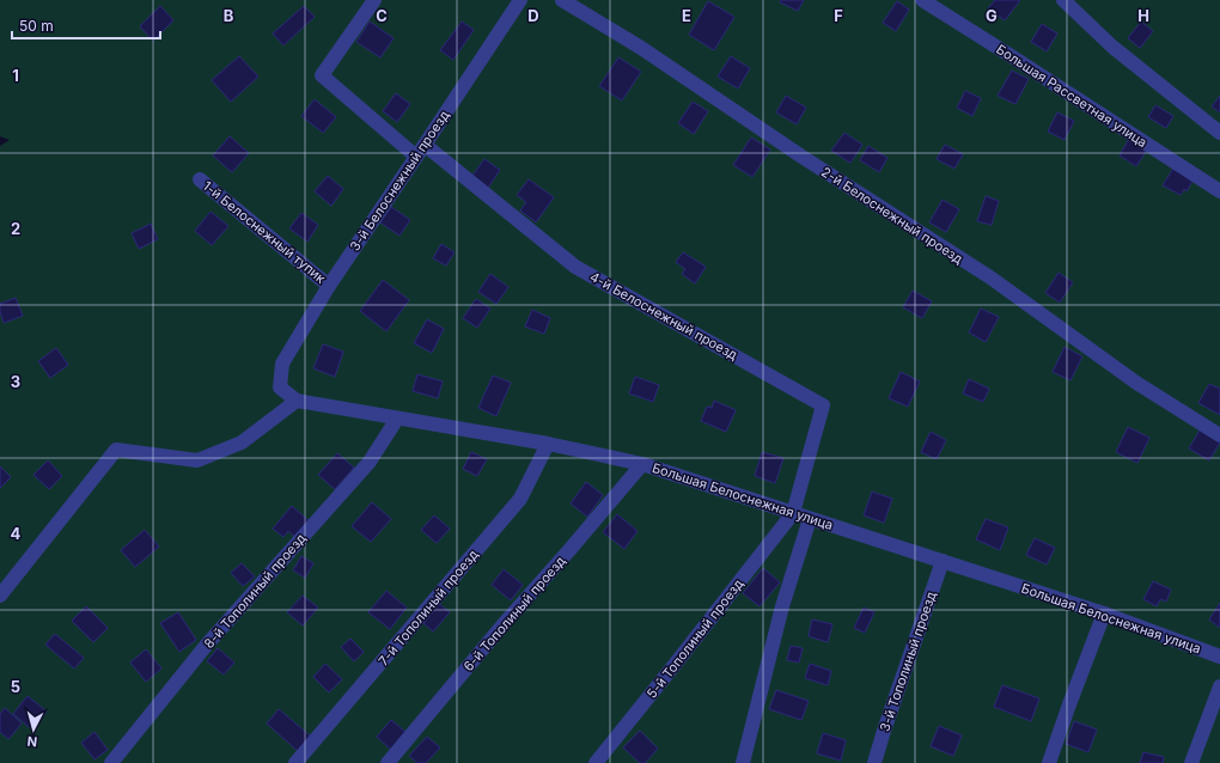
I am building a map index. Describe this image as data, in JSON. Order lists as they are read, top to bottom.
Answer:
{
  "streets": {
    "lane": [
      "Большая Рассветная улица",
      "3-й Белоснежный проезд",
      "2-й Белоснежный проезд",
      "1-й Белоснежный тупик",
      "4-й Белоснежный проезд",
      "Большая Белоснежная улица",
      "8-й Тополиный проезд",
      "7-й Тополиный проезд",
      "6-й Тополиный проезд",
      "5-й Тополиный проезд",
      "3-й Тополиный проезд"
    ]
  },
  "crossings": [
    ["3-й Белоснежный проезд", "1-й Белоснежный тупик"],
    ["3-й Белоснежный проезд", "4-й Белоснежный проезд"],
    ["3-й Белоснежный проезд", "Большая Белоснежная улица"],
    ["4-й Белоснежный проезд", "Большая Белоснежная улица"],
    ["4-й Белоснежный проезд", "5-й Тополиный проезд"],
    ["Большая Белоснежная улица", "8-й Тополиный проезд"],
    ["Большая Белоснежная улица", "7-й Тополиный проезд"],
    ["Большая Белоснежная улица", "6-й Тополиный проезд"],
    ["Большая Белоснежная улица", "5-й Тополиный проезд"],
    ["Большая Белоснежная улица", "3-й Тополиный проезд"]
  ],
  "scale_bar": "50 m",
  "north": "bottom",
  "grid": {
    "columns": [
      "B",
      "C",
      "D",
      "E",
      "F",
      "G",
      "H"
    ],
    "rows": [
      "1",
      "2",
      "3",
      "4",
      "5"
    ]
  }
}
